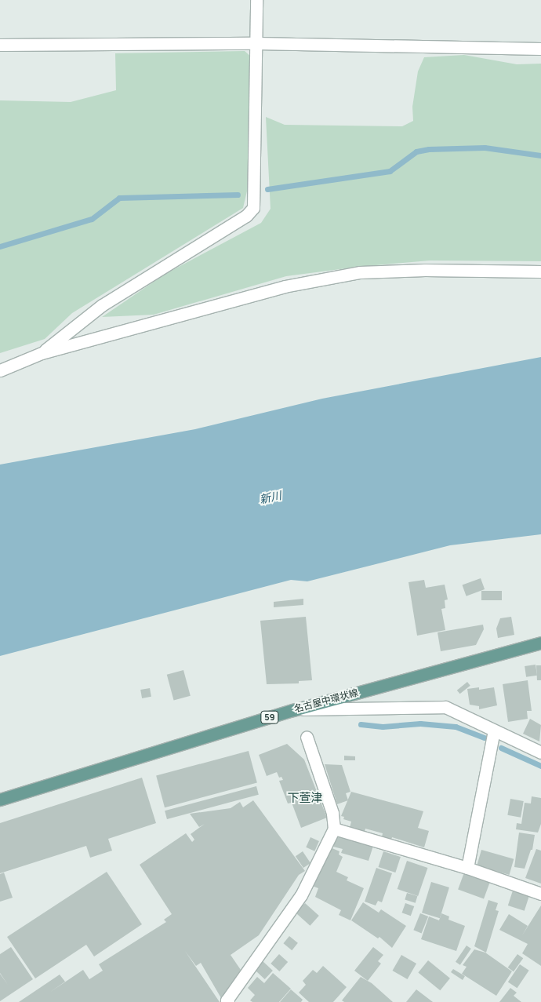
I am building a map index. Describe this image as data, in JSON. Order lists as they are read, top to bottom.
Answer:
{
  "streets": {
    "main road": ["名古屋中環状線", "59"]
  },
  "districts": ["下萱津"],
  "water": ["新川"]
}
